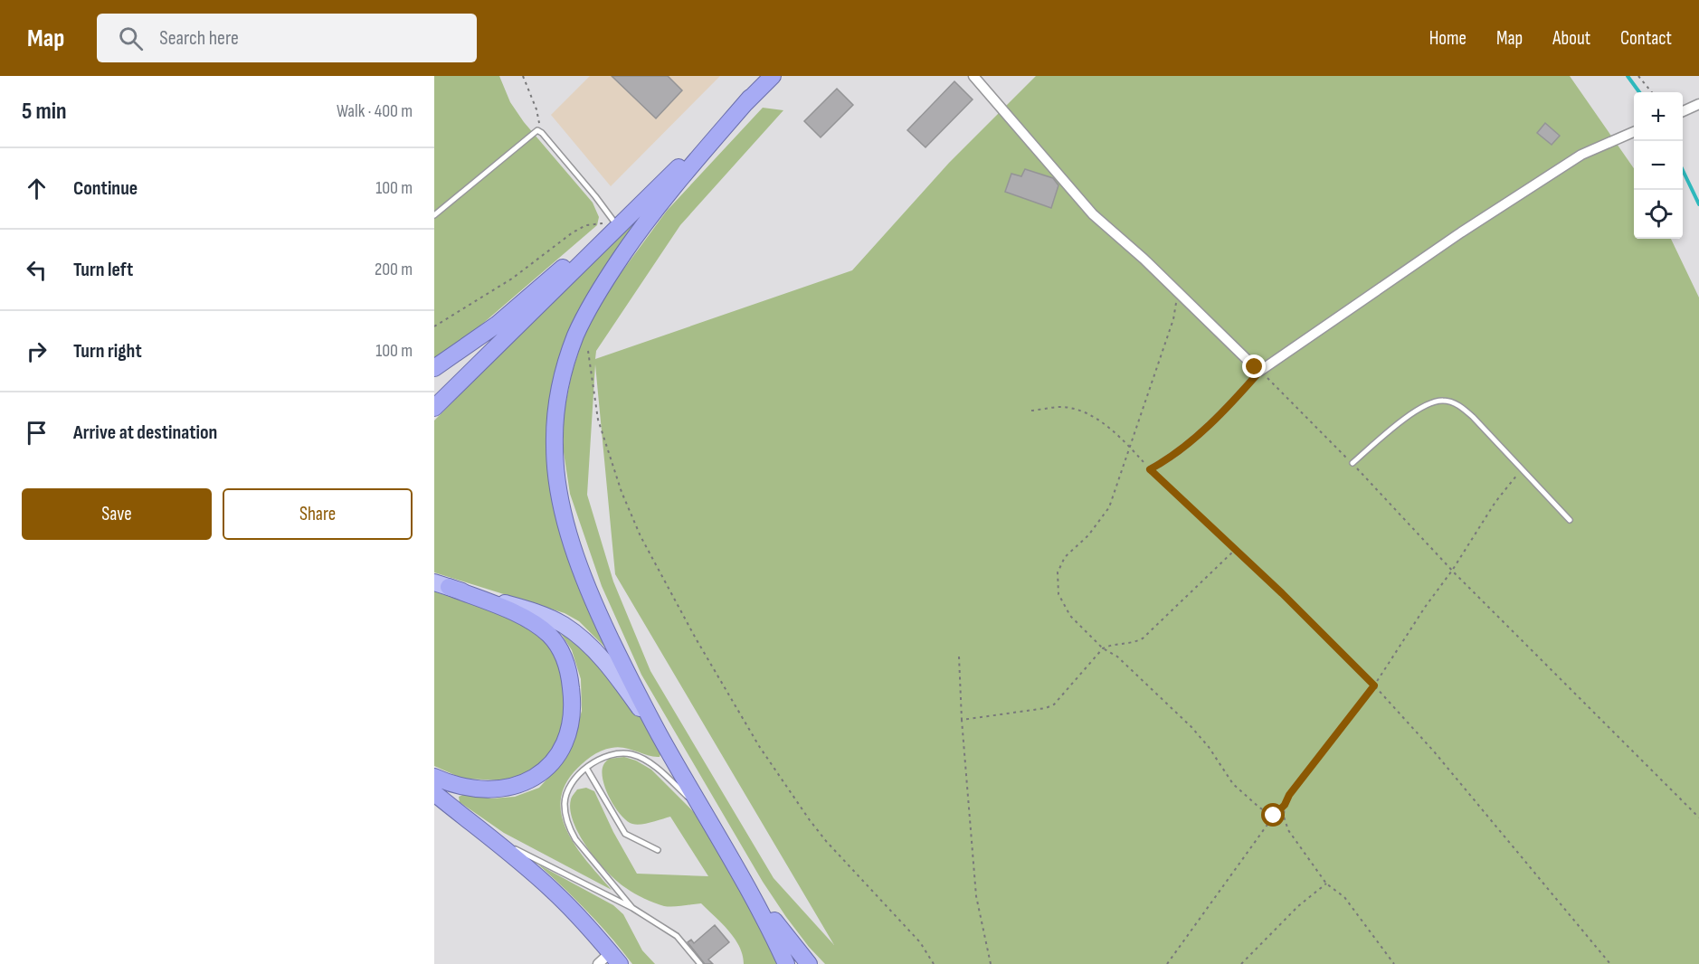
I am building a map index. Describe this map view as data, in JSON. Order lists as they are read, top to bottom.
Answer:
{
  "page": {
    "header": "Map",
    "search": "Search here",
    "nav": [
      "Home",
      "Map",
      "About",
      "Contact"
    ],
    "heading": ["5 min", "Walk · 400 m"],
    "map_buttons": ["+", "−"],
    "list": [
      ["Continue", "100 m"],
      ["Turn left", "200 m"],
      ["Turn right", "100 m"],
      "Arrive at destination"
    ],
    "buttons": ["Save", "Share"]
  }
}
